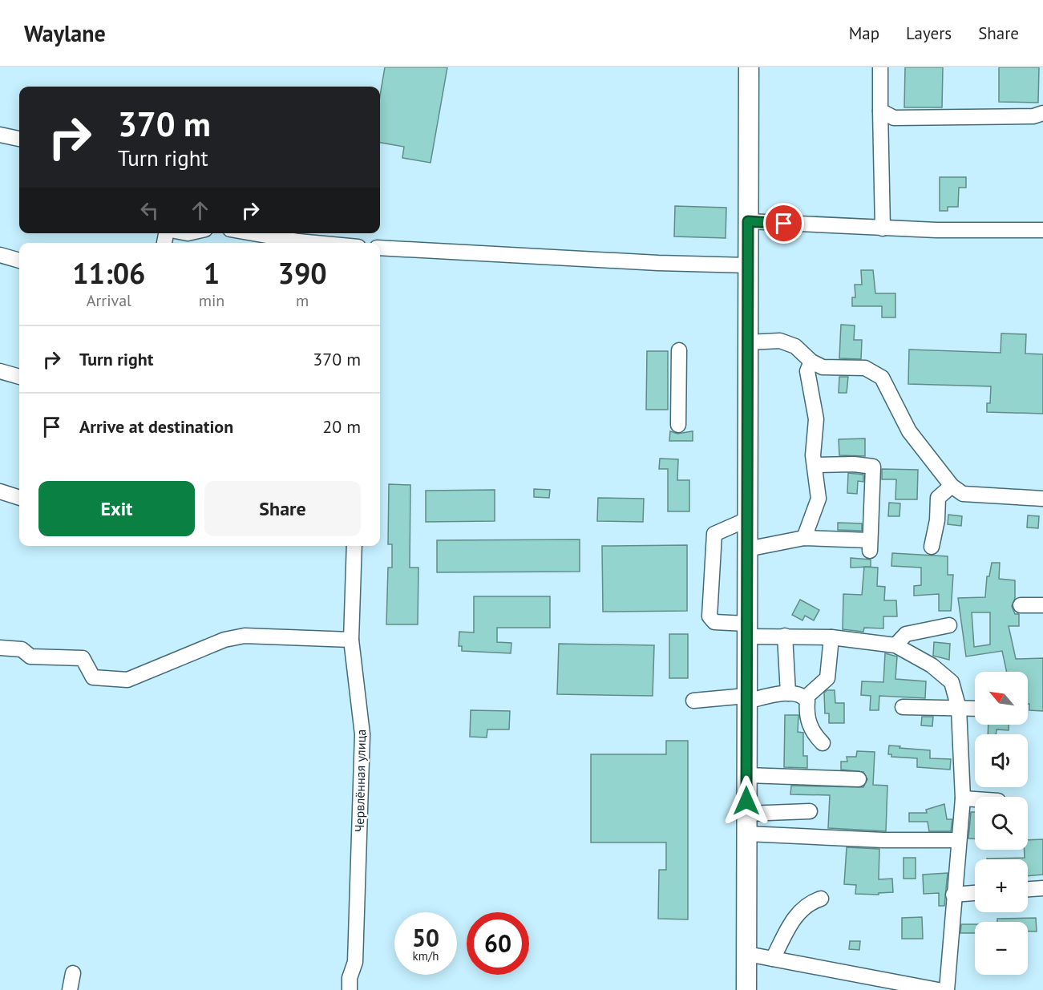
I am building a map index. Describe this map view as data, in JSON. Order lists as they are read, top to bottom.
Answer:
{
  "streets": {
    "street": ["Червлённая улица"]
  },
  "north": "top left",
  "page": {
    "header": "Waylane",
    "nav": ["Map", "Layers", "Share"],
    "turn": ["370 m", "Turn right"],
    "eta": [
      "11:06",
      "Arrival",
      "1",
      "min",
      "390",
      "m"
    ],
    "list": [
      {
        "name": "Turn right",
        "value": "370 m"
      },
      {
        "name": "Arrive at destination",
        "value": "20 m"
      }
    ],
    "buttons": ["Exit", "Share"],
    "map_buttons": ["+", "−"],
    "speed": "50 km/h",
    "limit": "60"
  }
}
